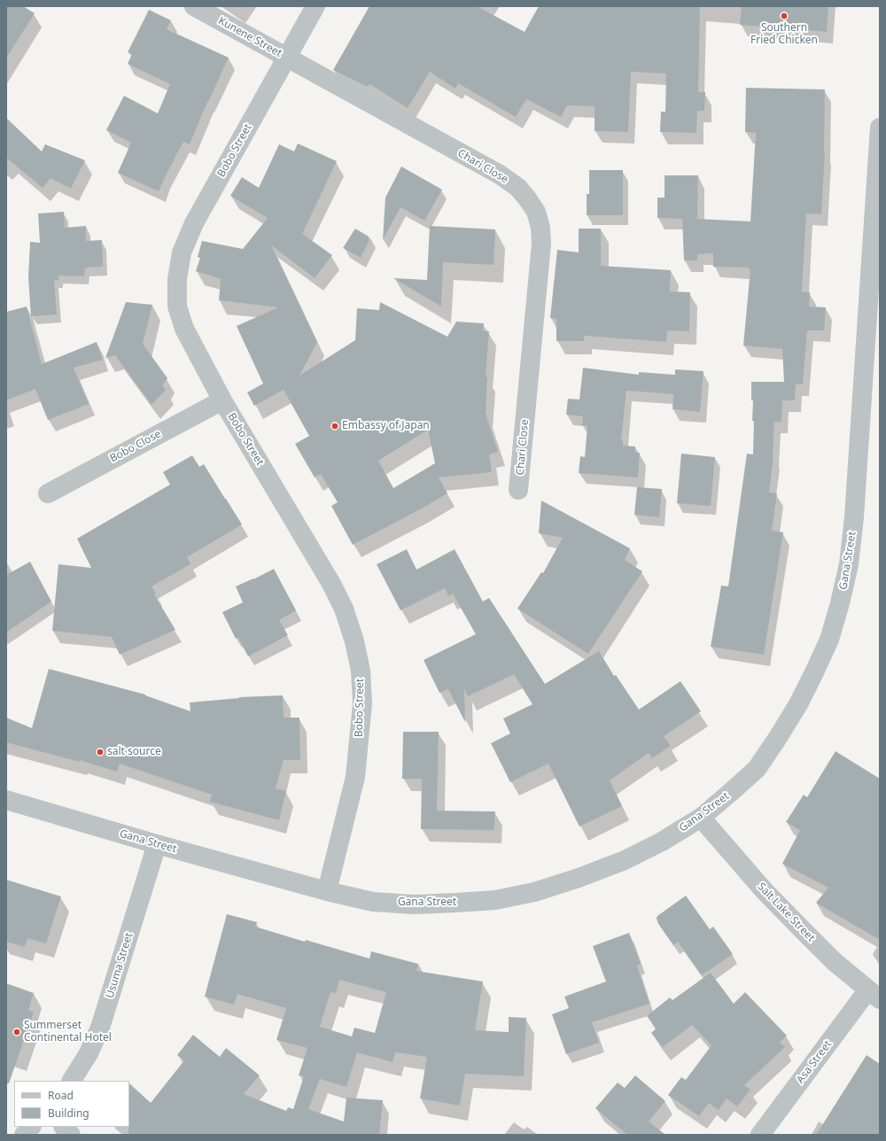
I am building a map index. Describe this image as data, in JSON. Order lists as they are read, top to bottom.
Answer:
{
  "streets": {
    "street": [
      "Kunene Street",
      "Bobo Street",
      "Chari Close",
      "Bobo Close",
      "Gana Street",
      "Salt Lake Street",
      "Usuma Street",
      "Asa Street"
    ]
  },
  "crossings": [
    ["Kunene Street", "Bobo Street"],
    ["Kunene Street", "Chari Close"],
    ["Bobo Street", "Chari Close"],
    ["Bobo Street", "Bobo Close"],
    ["Bobo Street", "Gana Street"],
    ["Gana Street", "Salt Lake Street"],
    ["Gana Street", "Usuma Street"],
    ["Salt Lake Street", "Asa Street"]
  ],
  "places": [
    "Southern Fried Chicken",
    "Embassy of Japan",
    "salt source",
    "Summerset Continental Hotel"
  ],
  "legend": ["Road", "Building"]
}
